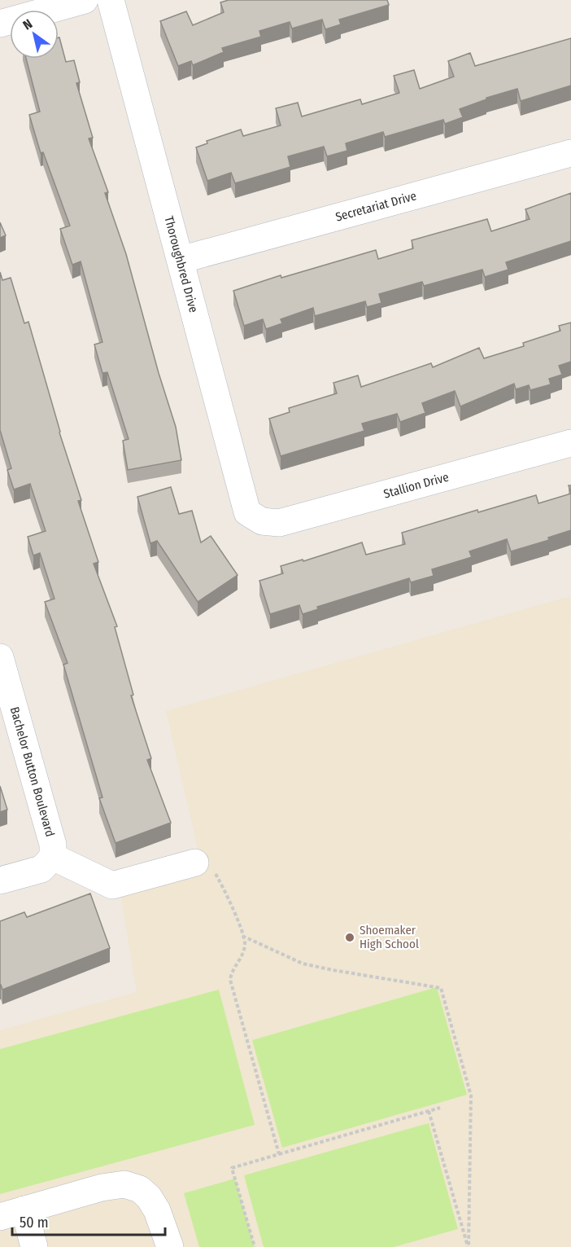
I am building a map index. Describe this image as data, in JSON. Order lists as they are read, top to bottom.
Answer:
{
  "streets": {
    "street": [
      "Secretariat Drive",
      "Thoroughbred Drive",
      "Stallion Drive",
      "Bachelor Button Boulevard"
    ]
  },
  "crossings": [
    ["Secretariat Drive", "Thoroughbred Drive"],
    ["Thoroughbred Drive", "Stallion Drive"]
  ],
  "places": ["Shoemaker High School"],
  "scale_bar": "50 m",
  "north": "top left"
}
